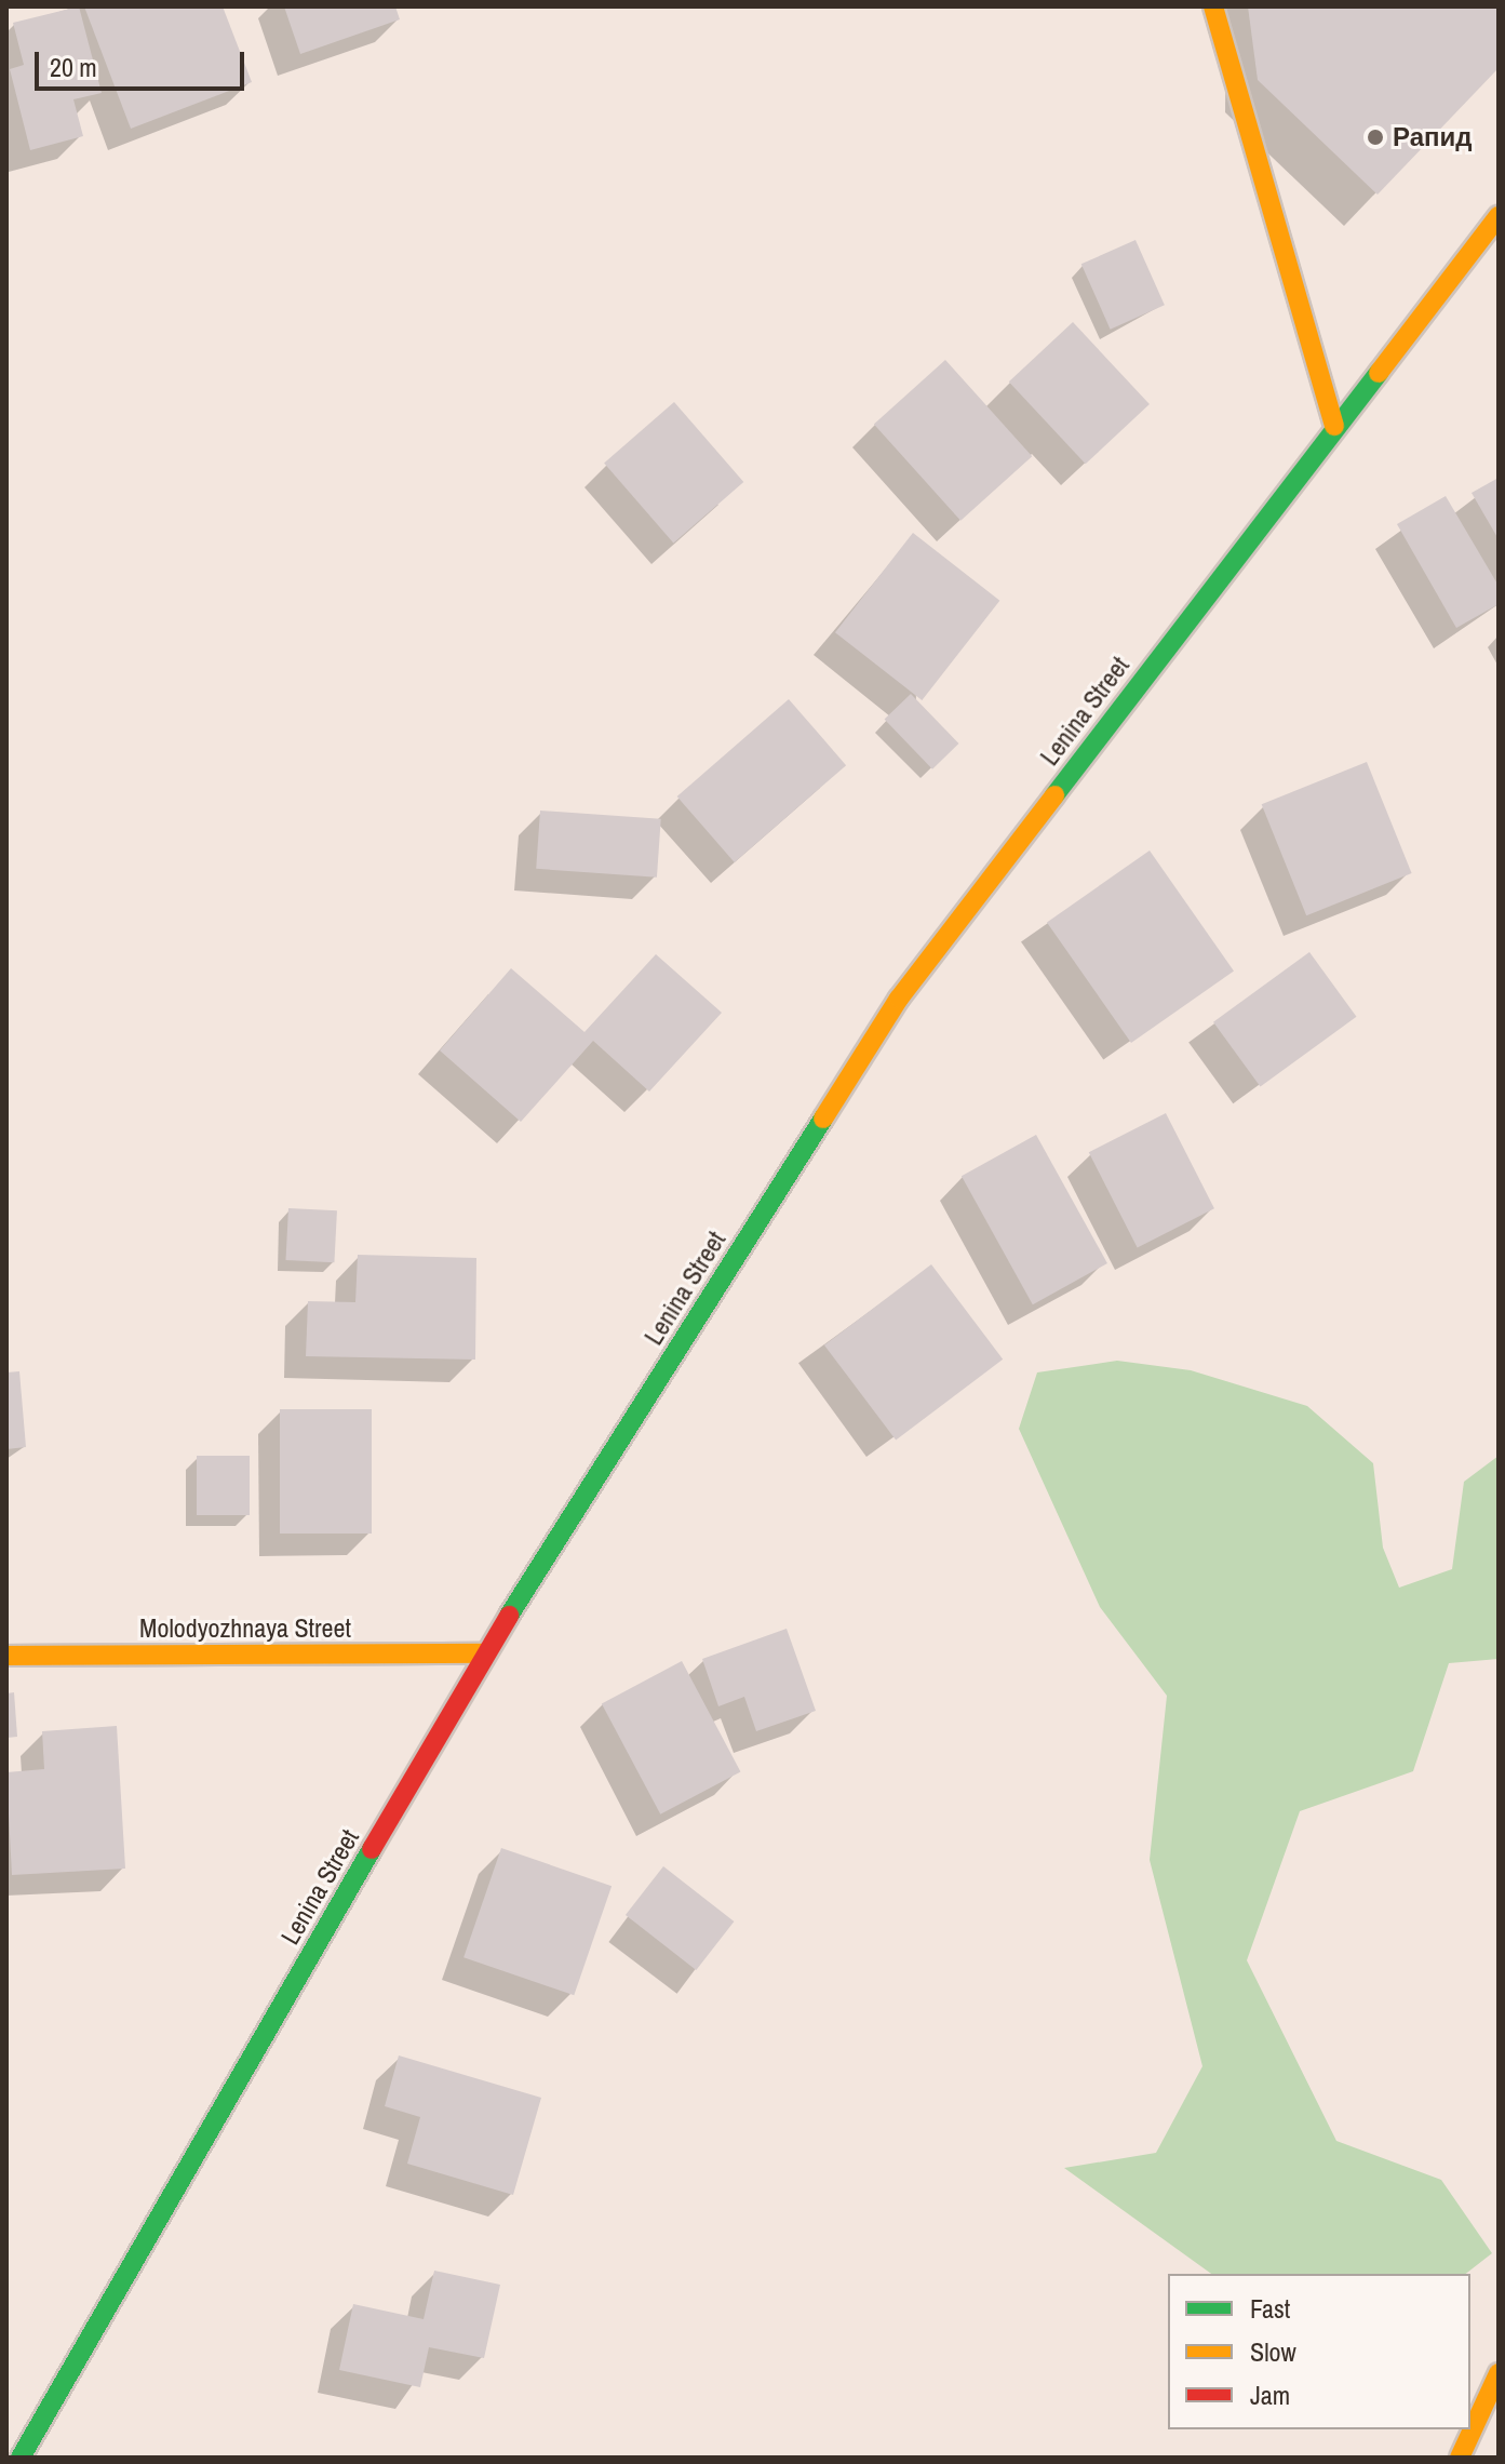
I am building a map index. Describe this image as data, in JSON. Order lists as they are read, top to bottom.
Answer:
{
  "streets": {
    "main road": ["Lenina Street", "Molodyozhnaya Street"]
  },
  "crossings": [
    ["Lenina Street", "Molodyozhnaya Street"]
  ],
  "places": ["Рапид"],
  "legend": ["Fast", "Slow", "Jam"],
  "scale_bar": "20 m"
}
